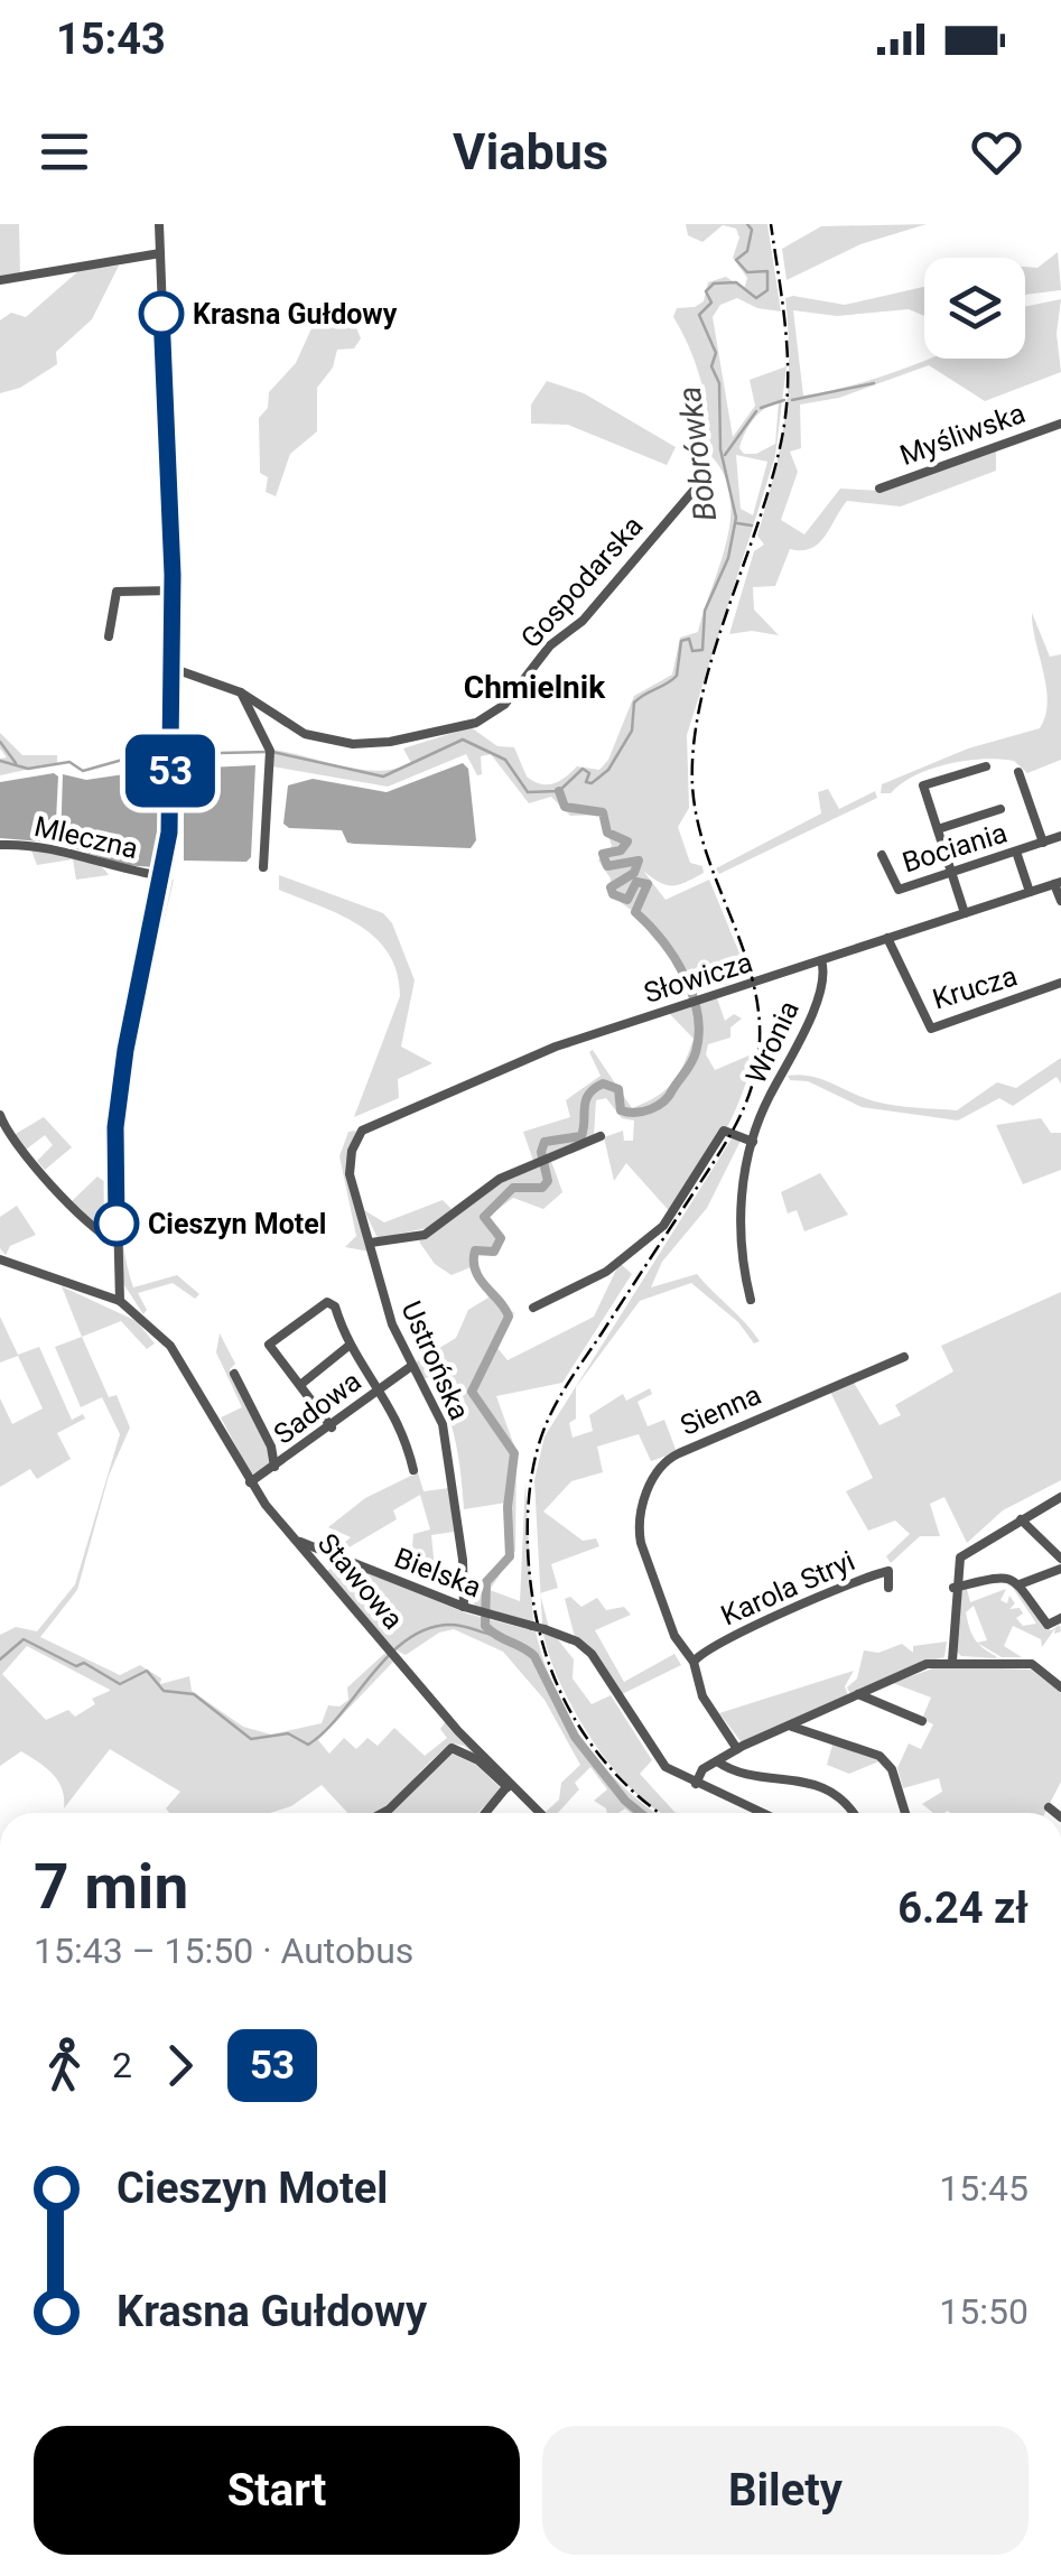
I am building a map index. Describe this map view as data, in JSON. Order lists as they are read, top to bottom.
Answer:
{
  "streets": {
    "street": [
      "Myśliwska",
      "Gospodarska",
      "Mleczna",
      "Bociania",
      "Słowicza",
      "Krucza",
      "Wronia",
      "Ustrońska",
      "Sadowa",
      "Sienna",
      "Bielska",
      "Stawowa",
      "Karola Stryi"
    ]
  },
  "crossings": [
    ["Słowicza", "Krucza"],
    ["Słowicza", "Wronia"],
    ["Słowicza", "Ustrońska"],
    ["Ustrońska", "Sadowa"],
    ["Ustrońska", "Bielska"],
    ["Sadowa", "Bielska"],
    ["Sienna", "Karola Stryi"],
    ["Bielska", "Stawowa"]
  ],
  "districts": ["Chmielnik"],
  "water": ["Bobrówka"],
  "places": ["Krasna Gułdowy", "Cieszyn Motel"],
  "lines": ["bus line 53"],
  "page": {
    "status": "15:43",
    "header": "Viabus",
    "on_map": "53",
    "heading": ["7 min", "15:43 – 15:50 · Autobus", "6.24 zł"],
    "legs": ["2", "53"],
    "list": [
      {
        "name": "Cieszyn Motel",
        "value": "15:45"
      },
      {
        "name": "Krasna Gułdowy",
        "value": "15:50"
      }
    ],
    "buttons": ["Start", "Bilety"]
  }
}
